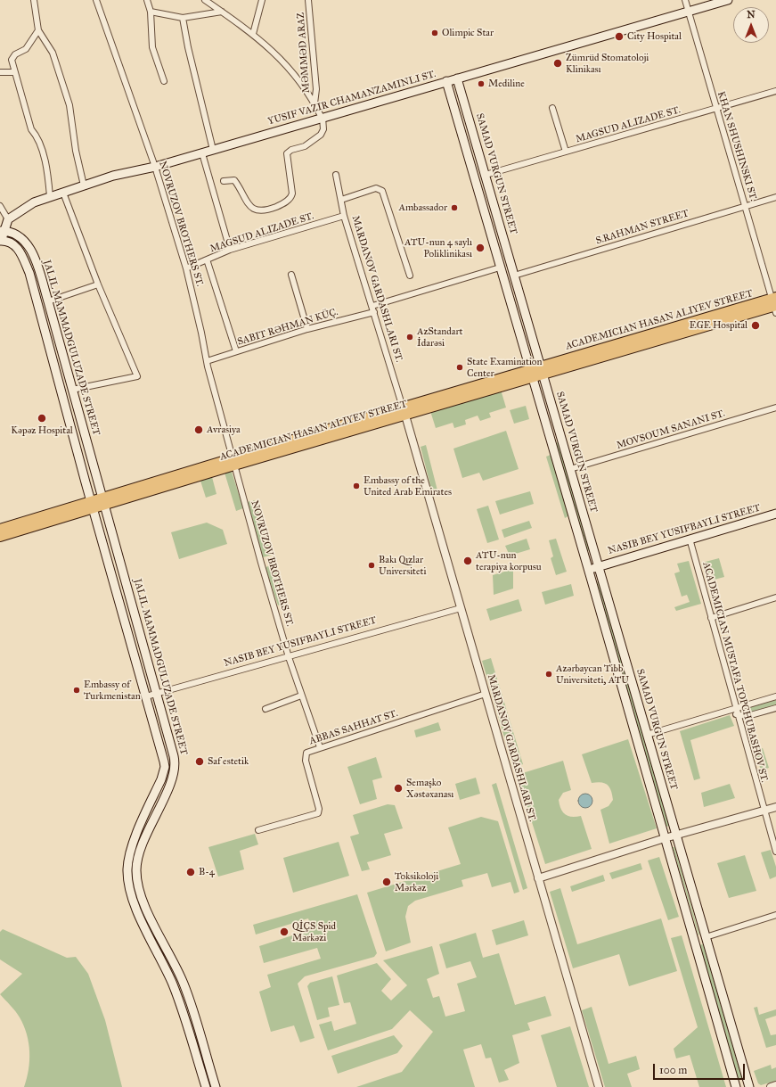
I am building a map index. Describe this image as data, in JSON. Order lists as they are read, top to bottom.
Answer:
{
  "streets": {
    "main road": [
      "YUSIF VAZIR CHAMANZAMINLI ST.",
      "SAMAD VURGUN STREET",
      "ACADEMICIAN HASAN ALIYEV STREET",
      "JALIL MAMMADGULUZADE STREET",
      "NASIB BEY YUSIFBAYLI STREET"
    ],
    "street": [
      "MƏMMƏD ARAZ",
      "MAGSUD ALIZADE ST.",
      "KHAN SHUSHINSKI ST.",
      "NOVRUZOV BROTHERS ST.",
      "S.RAHMAN STREET",
      "MARDANOV GARDASHLARI ST.",
      "SABIT RƏHMAN KÜÇ.",
      "MOVSOUM SANANI ST.",
      "ACADEMICIAN MUSTAFA TOPCHUBASHOV ST.",
      "ABBAS SAHHAT ST."
    ]
  },
  "crossings": [
    ["YUSIF VAZIR CHAMANZAMINLI ST.", "KHAN SHUSHINSKI ST."],
    ["YUSIF VAZIR CHAMANZAMINLI ST.", "SAMAD VURGUN STREET"],
    ["YUSIF VAZIR CHAMANZAMINLI ST.", "NOVRUZOV BROTHERS ST."],
    ["MAGSUD ALIZADE ST.", "KHAN SHUSHINSKI ST."],
    ["MAGSUD ALIZADE ST.", "SAMAD VURGUN STREET"],
    ["MAGSUD ALIZADE ST.", "NOVRUZOV BROTHERS ST."],
    ["MAGSUD ALIZADE ST.", "MARDANOV GARDASHLARI ST."],
    ["KHAN SHUSHINSKI ST.", "S.RAHMAN STREET"],
    ["KHAN SHUSHINSKI ST.", "ACADEMICIAN HASAN ALIYEV STREET"],
    ["SAMAD VURGUN STREET", "S.RAHMAN STREET"],
    ["SAMAD VURGUN STREET", "ACADEMICIAN HASAN ALIYEV STREET"],
    ["SAMAD VURGUN STREET", "MOVSOUM SANANI ST."],
    ["SAMAD VURGUN STREET", "NASIB BEY YUSIFBAYLI STREET"],
    ["NOVRUZOV BROTHERS ST.", "ACADEMICIAN HASAN ALIYEV STREET"],
    ["NOVRUZOV BROTHERS ST.", "SABIT RƏHMAN KÜÇ."],
    ["NOVRUZOV BROTHERS ST.", "NASIB BEY YUSIFBAYLI STREET"],
    ["NOVRUZOV BROTHERS ST.", "ABBAS SAHHAT ST."],
    ["MARDANOV GARDASHLARI ST.", "ACADEMICIAN HASAN ALIYEV STREET"],
    ["MARDANOV GARDASHLARI ST.", "SABIT RƏHMAN KÜÇ."],
    ["MARDANOV GARDASHLARI ST.", "NASIB BEY YUSIFBAYLI STREET"],
    ["MARDANOV GARDASHLARI ST.", "ABBAS SAHHAT ST."],
    ["ACADEMICIAN HASAN ALIYEV STREET", "JALIL MAMMADGULUZADE STREET"],
    ["JALIL MAMMADGULUZADE STREET", "NASIB BEY YUSIFBAYLI STREET"],
    ["NASIB BEY YUSIFBAYLI STREET", "ACADEMICIAN MUSTAFA TOPCHUBASHOV ST."]
  ],
  "places": [
    "Olimpic Star",
    "City Hospital",
    "Zümrüd Stomatoloji Klinikası",
    "Mediline",
    "Ambassador",
    "ATU-nun 4 saylı Poliklinikası",
    "EGE Hospital",
    "AzStandart İdarəsi",
    "State Examination Center",
    "Kəpəz Hospital",
    "Avrasiya",
    "Embassy of the United Arab Emirates",
    "ATU-nun terapiya korpusu",
    "Bakı Qızlar Universiteti",
    "Azərbaycan Tibb Universiteti, ATU",
    "Embassy of Turkmenistan",
    "Saf estetik",
    "Semaşko Xəstəxanası",
    "B-4",
    "Toksikoloji Mərkəz",
    "QİÇS Spid Mərkəzi"
  ],
  "scale_bar": "100 m",
  "north": "top"
}
